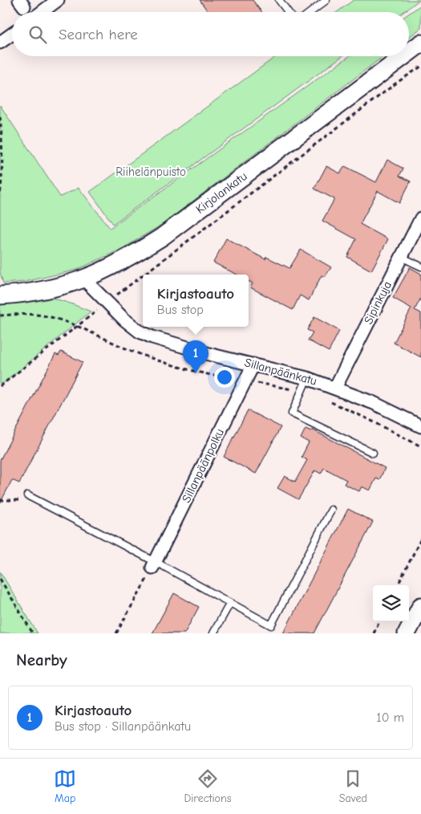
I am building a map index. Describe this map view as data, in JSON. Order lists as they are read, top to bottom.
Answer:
{
  "streets": {
    "main road": ["Kirjolankatu"],
    "street": ["Sipinkuja", "Sillanpäänkatu", "Sillanpäänpolku"]
  },
  "crossings": [
    ["Kirjolankatu", "Sillanpäänkatu"],
    ["Sipinkuja", "Sillanpäänkatu"],
    ["Sillanpäänkatu", "Sillanpäänpolku"]
  ],
  "parks": ["Riihelänpuisto"],
  "page": {
    "search": "Search here",
    "popup": ["Kirjastoauto", "Bus stop"],
    "pins": "1",
    "heading": "Nearby",
    "list": [
      {
        "mark": "1",
        "name": "Kirjastoauto",
        "note": "Bus stop · Sillanpäänkatu",
        "value": "10 m"
      }
    ],
    "nav": ["Map", "Directions", "Saved"]
  }
}
